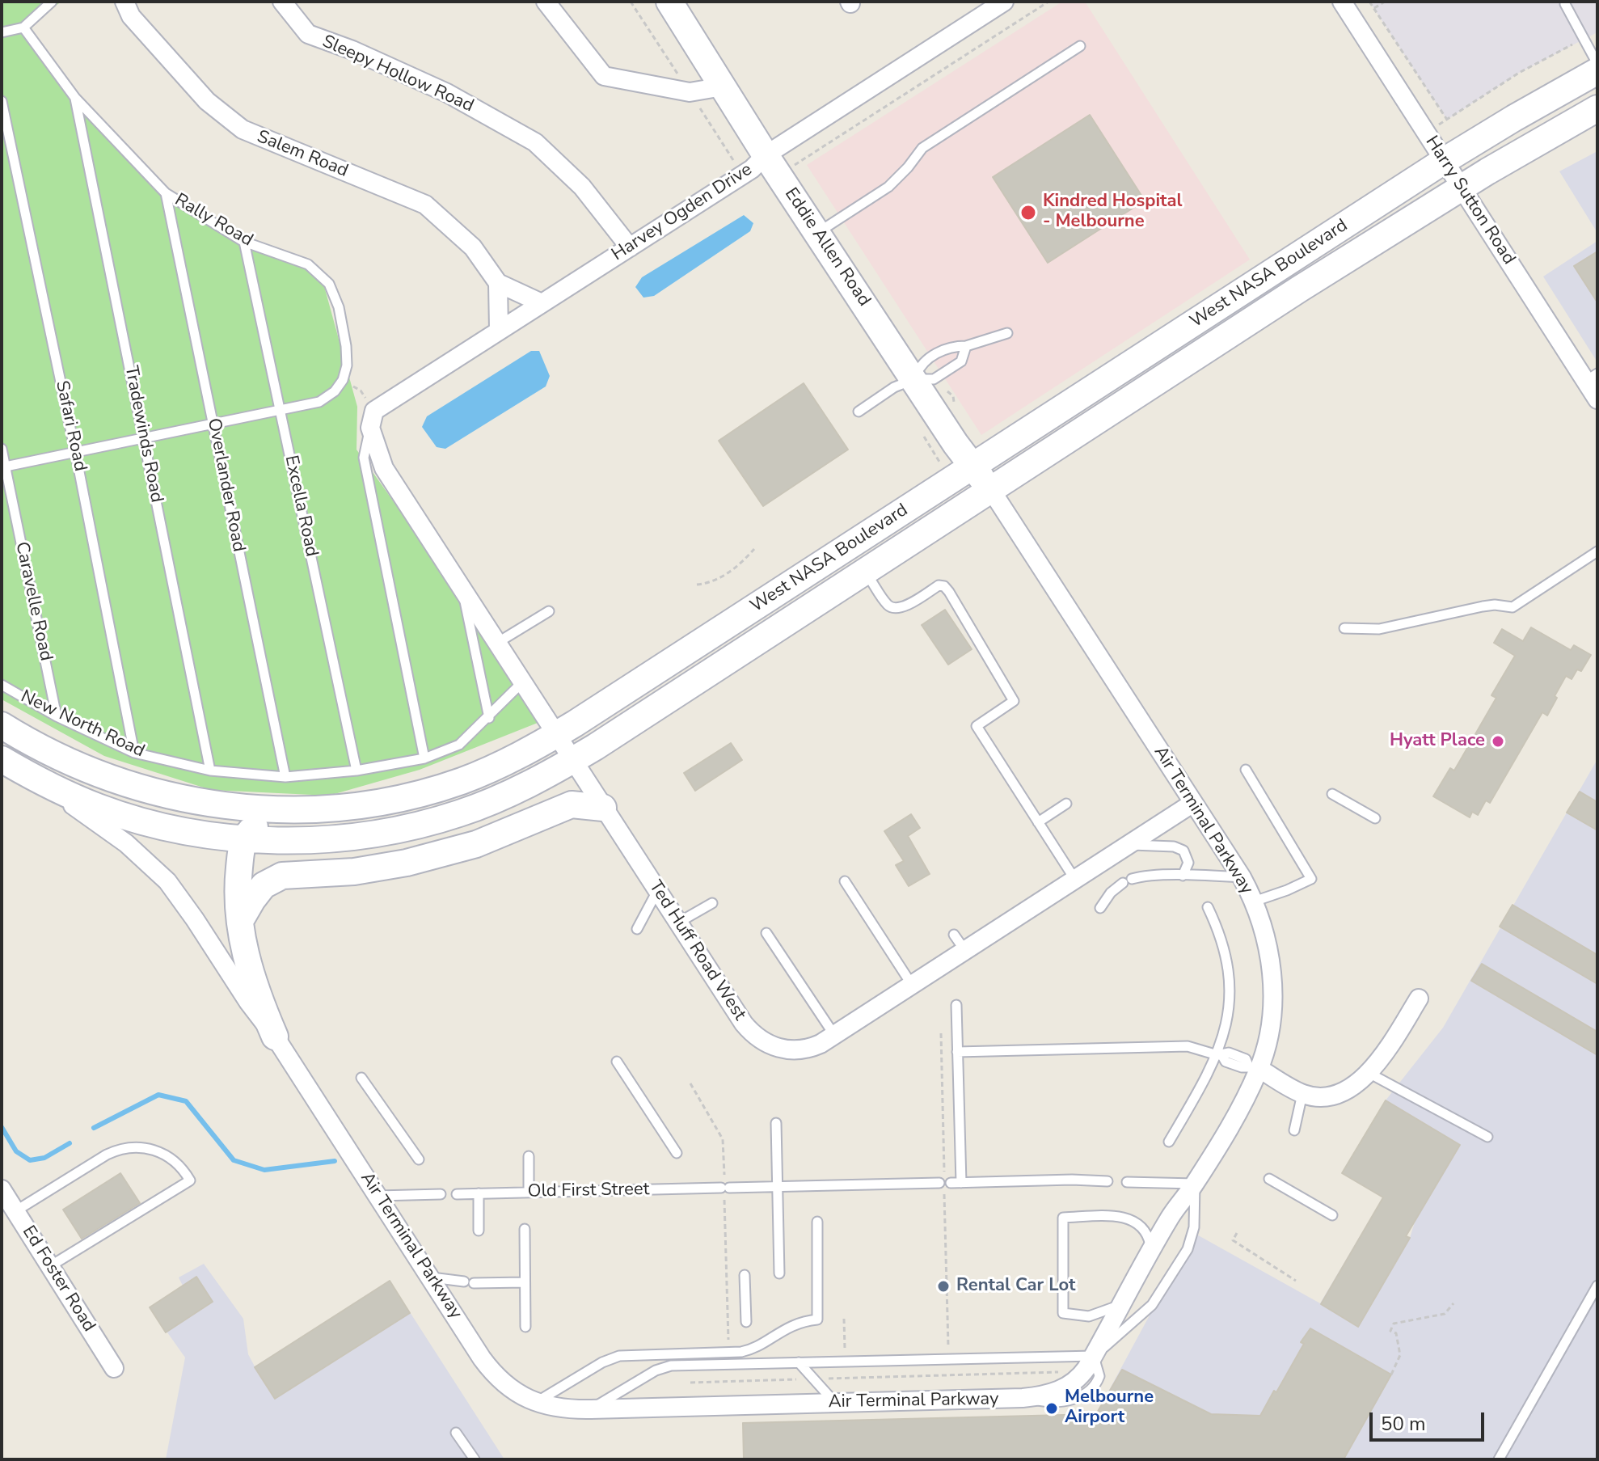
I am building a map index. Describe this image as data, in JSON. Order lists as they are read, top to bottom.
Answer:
{
  "streets": {
    "main road": ["Eddie Allen Road", "West NASA Boulevard"],
    "street": [
      "Sleepy Hollow Road",
      "Salem Road",
      "Harry Sutton Road",
      "Harvey Ogden Drive",
      "Air Terminal Parkway",
      "Ted Huff Road West",
      "Ed Foster Road"
    ],
    "lane": [
      "Rally Road",
      "Safari Road",
      "Tradewinds Road",
      "Overlander Road",
      "Excella Road",
      "Caravelle Road",
      "New North Road",
      "Old First Street"
    ]
  },
  "crossings": [
    ["Sleepy Hollow Road", "Harvey Ogden Drive"],
    ["Salem Road", "Harvey Ogden Drive"],
    ["Harry Sutton Road", "West NASA Boulevard"],
    ["Harvey Ogden Drive", "Eddie Allen Road"],
    ["Harvey Ogden Drive", "Ted Huff Road West"],
    ["Rally Road", "Tradewinds Road"],
    ["Rally Road", "Overlander Road"],
    ["Rally Road", "Excella Road"],
    ["Eddie Allen Road", "West NASA Boulevard"],
    ["Eddie Allen Road", "Air Terminal Parkway"],
    ["West NASA Boulevard", "Air Terminal Parkway"],
    ["West NASA Boulevard", "Ted Huff Road West"],
    ["Safari Road", "New North Road"],
    ["Tradewinds Road", "New North Road"],
    ["Overlander Road", "New North Road"],
    ["Excella Road", "New North Road"],
    ["Caravelle Road", "New North Road"],
    ["New North Road", "Ted Huff Road West"],
    ["Air Terminal Parkway", "Ted Huff Road West"]
  ],
  "places": [
    "Kindred Hospital - Melbourne",
    "Hyatt Place",
    "Rental Car Lot",
    "Melbourne Airport"
  ],
  "scale_bar": "50 m"
}
